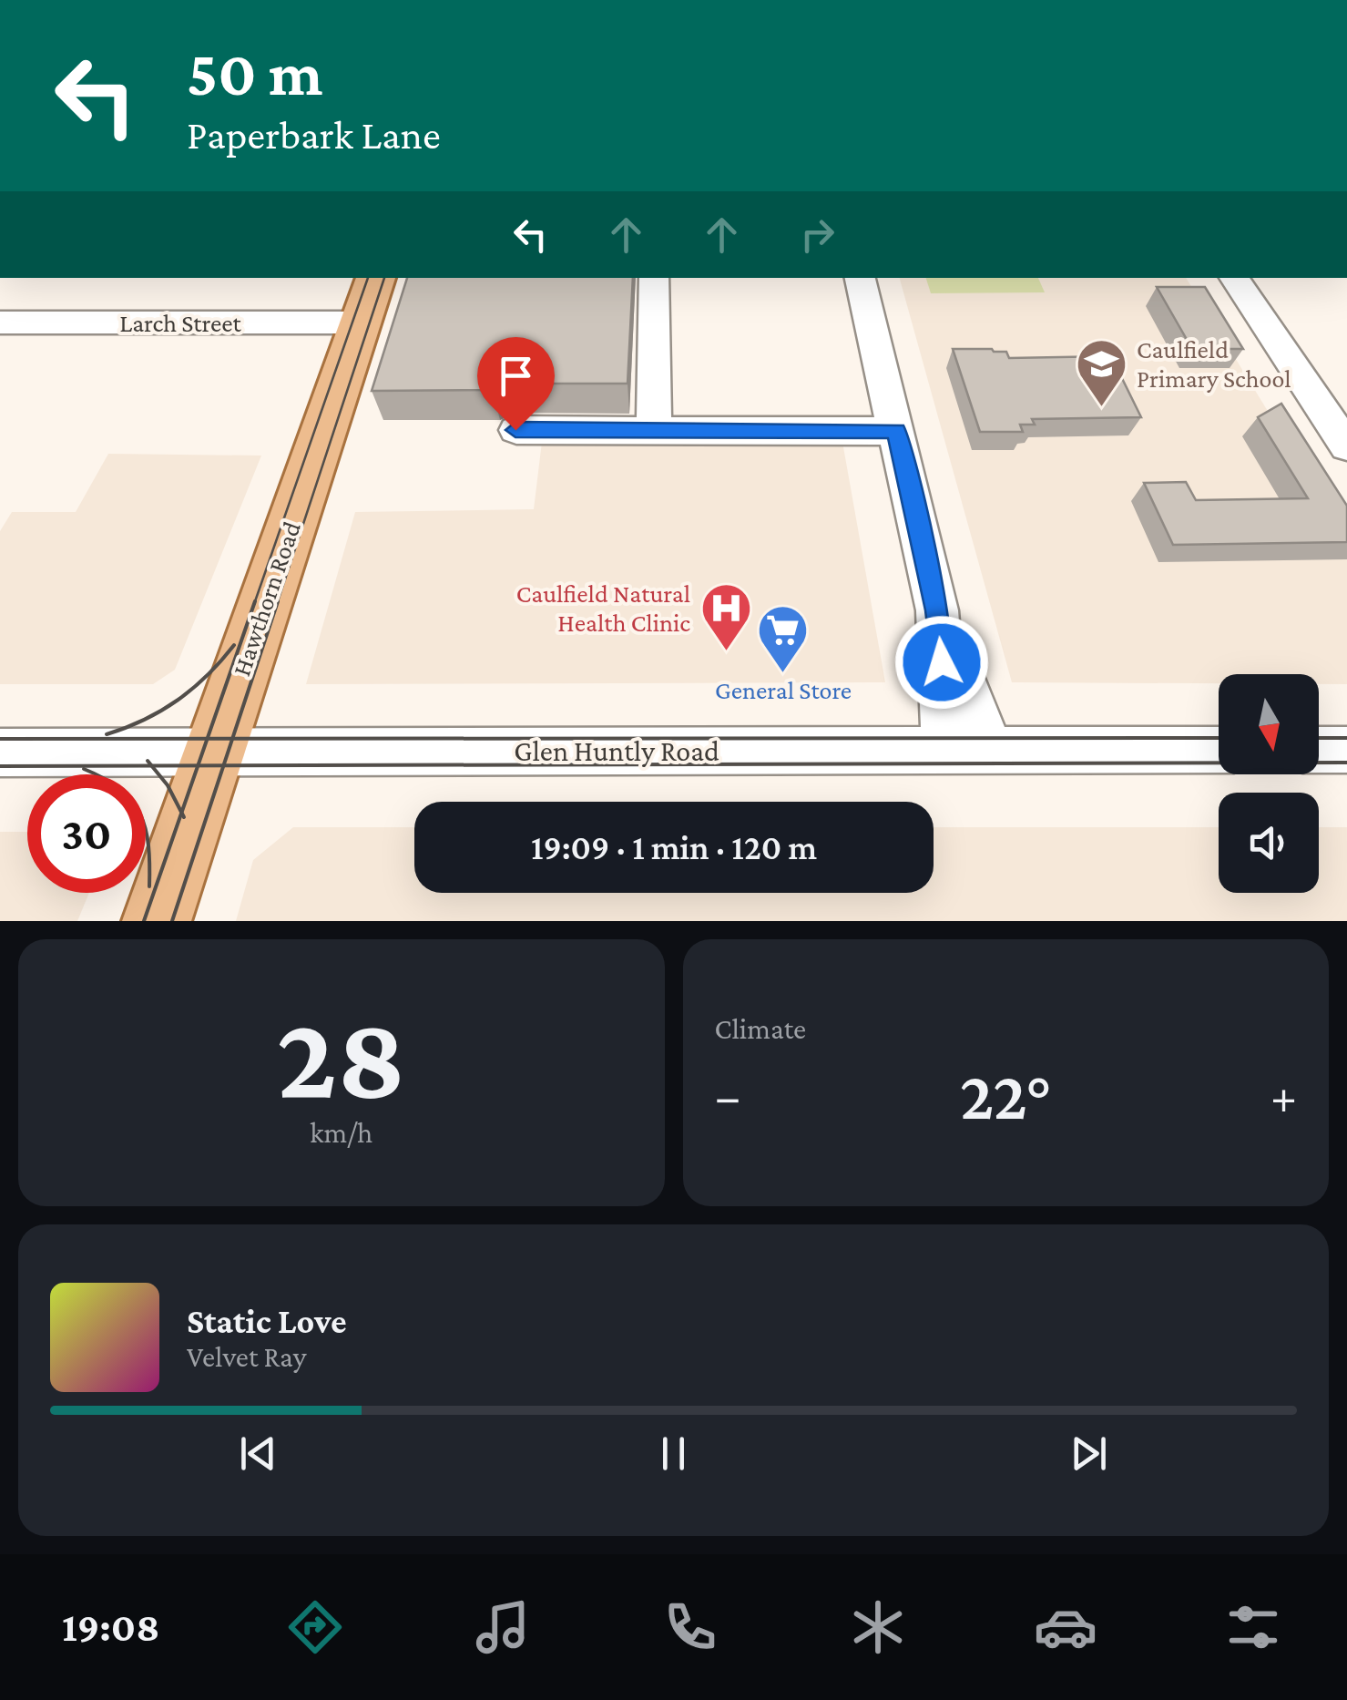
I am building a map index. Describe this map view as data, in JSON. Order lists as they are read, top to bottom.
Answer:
{
  "streets": {
    "main road": ["Hawthorn Road"],
    "street": ["Larch Street", "Glen Huntly Road"]
  },
  "crossings": [
    ["Larch Street", "Hawthorn Road"],
    ["Hawthorn Road", "Glen Huntly Road"]
  ],
  "places": {
    "school or university": ["Caulfield Primary School"],
    "hospital": ["Caulfield Natural Health Clinic"],
    "supermarket": ["General Store"]
  },
  "north": "bottom",
  "page": {
    "turn": ["50 m", "Paperbark Lane"],
    "limit": "30",
    "trip": "19:09 · 1 min · 120 m",
    "tile": [
      ["28", "km/h"],
      "Climate"
    ],
    "heat": ["−", "22°", "+"],
    "song": ["Static Love", "Velvet Ray"],
    "tabs": "19:08"
  }
}
